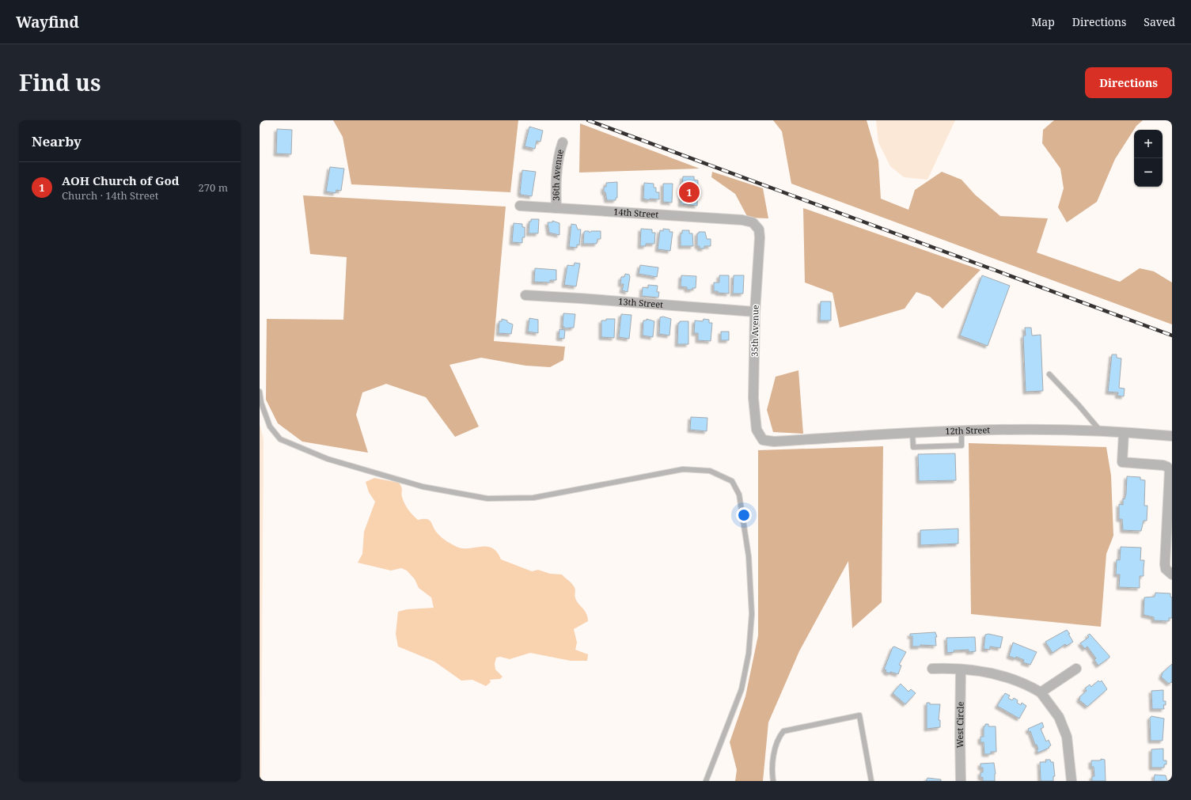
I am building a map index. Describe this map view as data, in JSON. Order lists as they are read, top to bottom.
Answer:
{
  "streets": {
    "street": [
      "36th Avenue",
      "14th Street",
      "13th Street",
      "35th Avenue",
      "12th Street",
      "West Circle"
    ]
  },
  "crossings": [
    ["36th Avenue", "14th Street"],
    ["14th Street", "35th Avenue"],
    ["13th Street", "35th Avenue"],
    ["35th Avenue", "12th Street"]
  ],
  "page": {
    "header": "Wayfind",
    "nav": ["Map", "Directions", "Saved"],
    "title": "Find us",
    "buttons": "Directions",
    "heading": "Nearby",
    "map_buttons": ["+", "−"],
    "list": [
      {
        "mark": "1",
        "name": "AOH Church of God",
        "note": "Church · 14th Street",
        "value": "270 m"
      }
    ],
    "pins": "1"
  }
}
